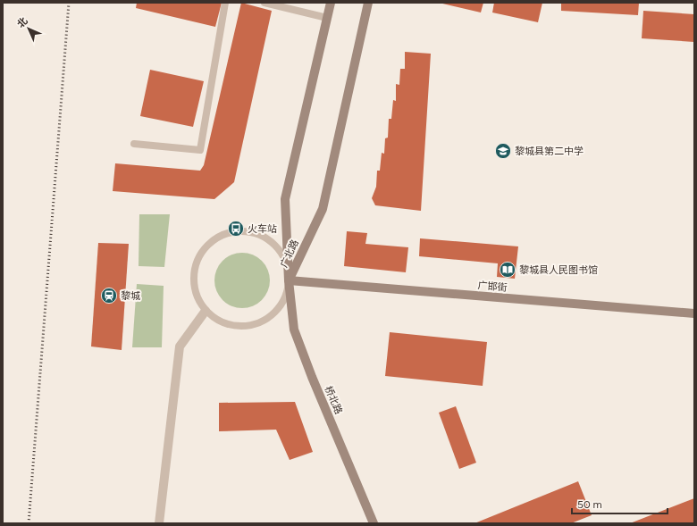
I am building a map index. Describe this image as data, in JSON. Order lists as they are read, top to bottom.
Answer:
{
  "streets": {
    "street": ["广北路", "广邯街", "桥北路"]
  },
  "crossings": [
    ["广北路", "广邯街"],
    ["广北路", "桥北路"],
    ["广邯街", "桥北路"]
  ],
  "places": {
    "school or university": ["黎城县第二中学"],
    "bus stop": ["火车站"],
    "library": ["黎城县人民图书馆"],
    "station": ["黎城"]
  },
  "scale_bar": "50 m",
  "north": "top left"
}
